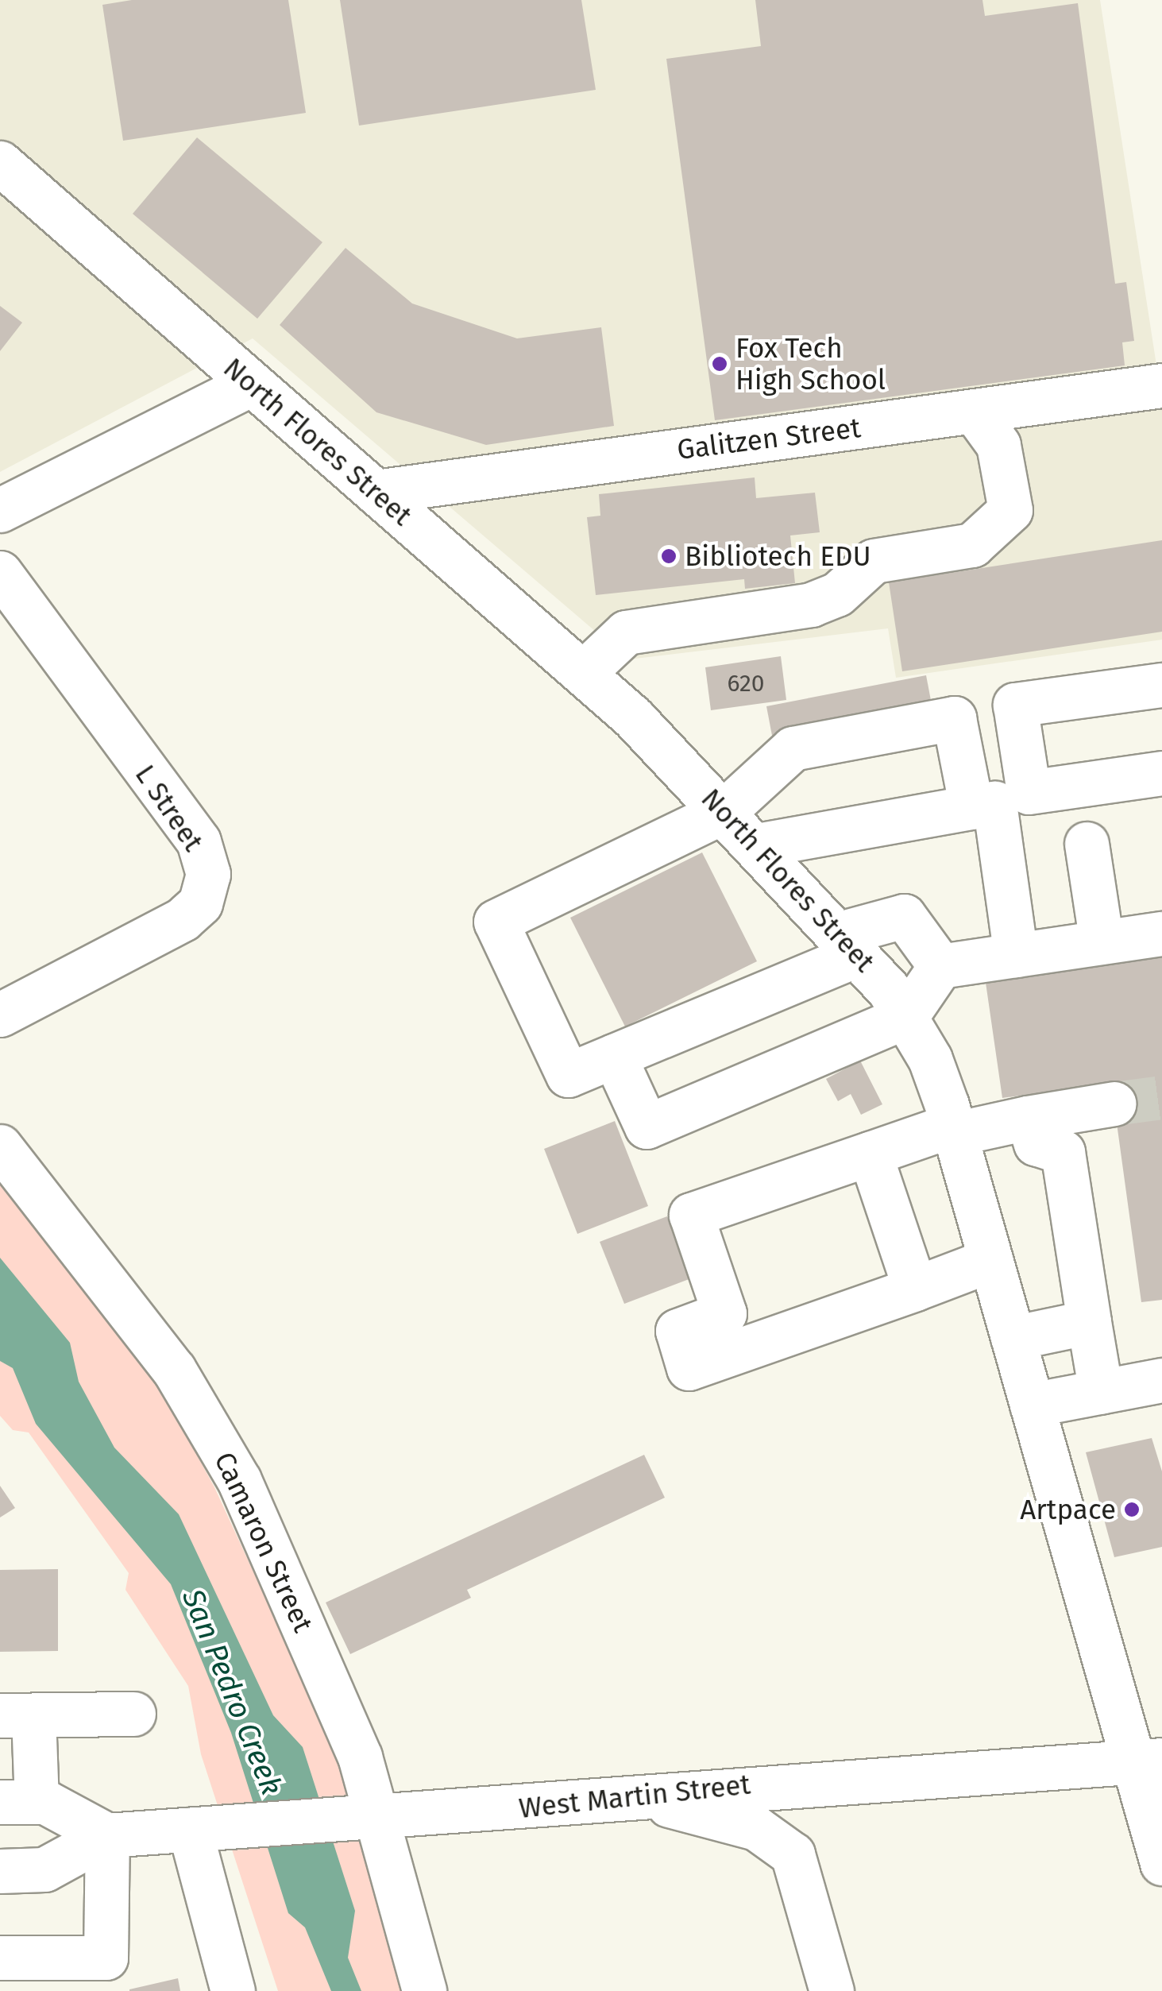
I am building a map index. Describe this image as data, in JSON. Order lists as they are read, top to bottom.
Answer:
{
  "streets": {
    "main road": [
      "Galitzen Street",
      "North Flores Street",
      "L Street",
      "Camaron Street",
      "West Martin Street"
    ]
  },
  "crossings": [
    ["Galitzen Street", "North Flores Street"],
    ["North Flores Street", "West Martin Street"],
    ["Camaron Street", "West Martin Street"]
  ],
  "water": ["San Pedro Creek"],
  "places": ["Fox Tech High School", "Bibliotech EDU", "Artpace"],
  "house_numbers": ["620"]
}
